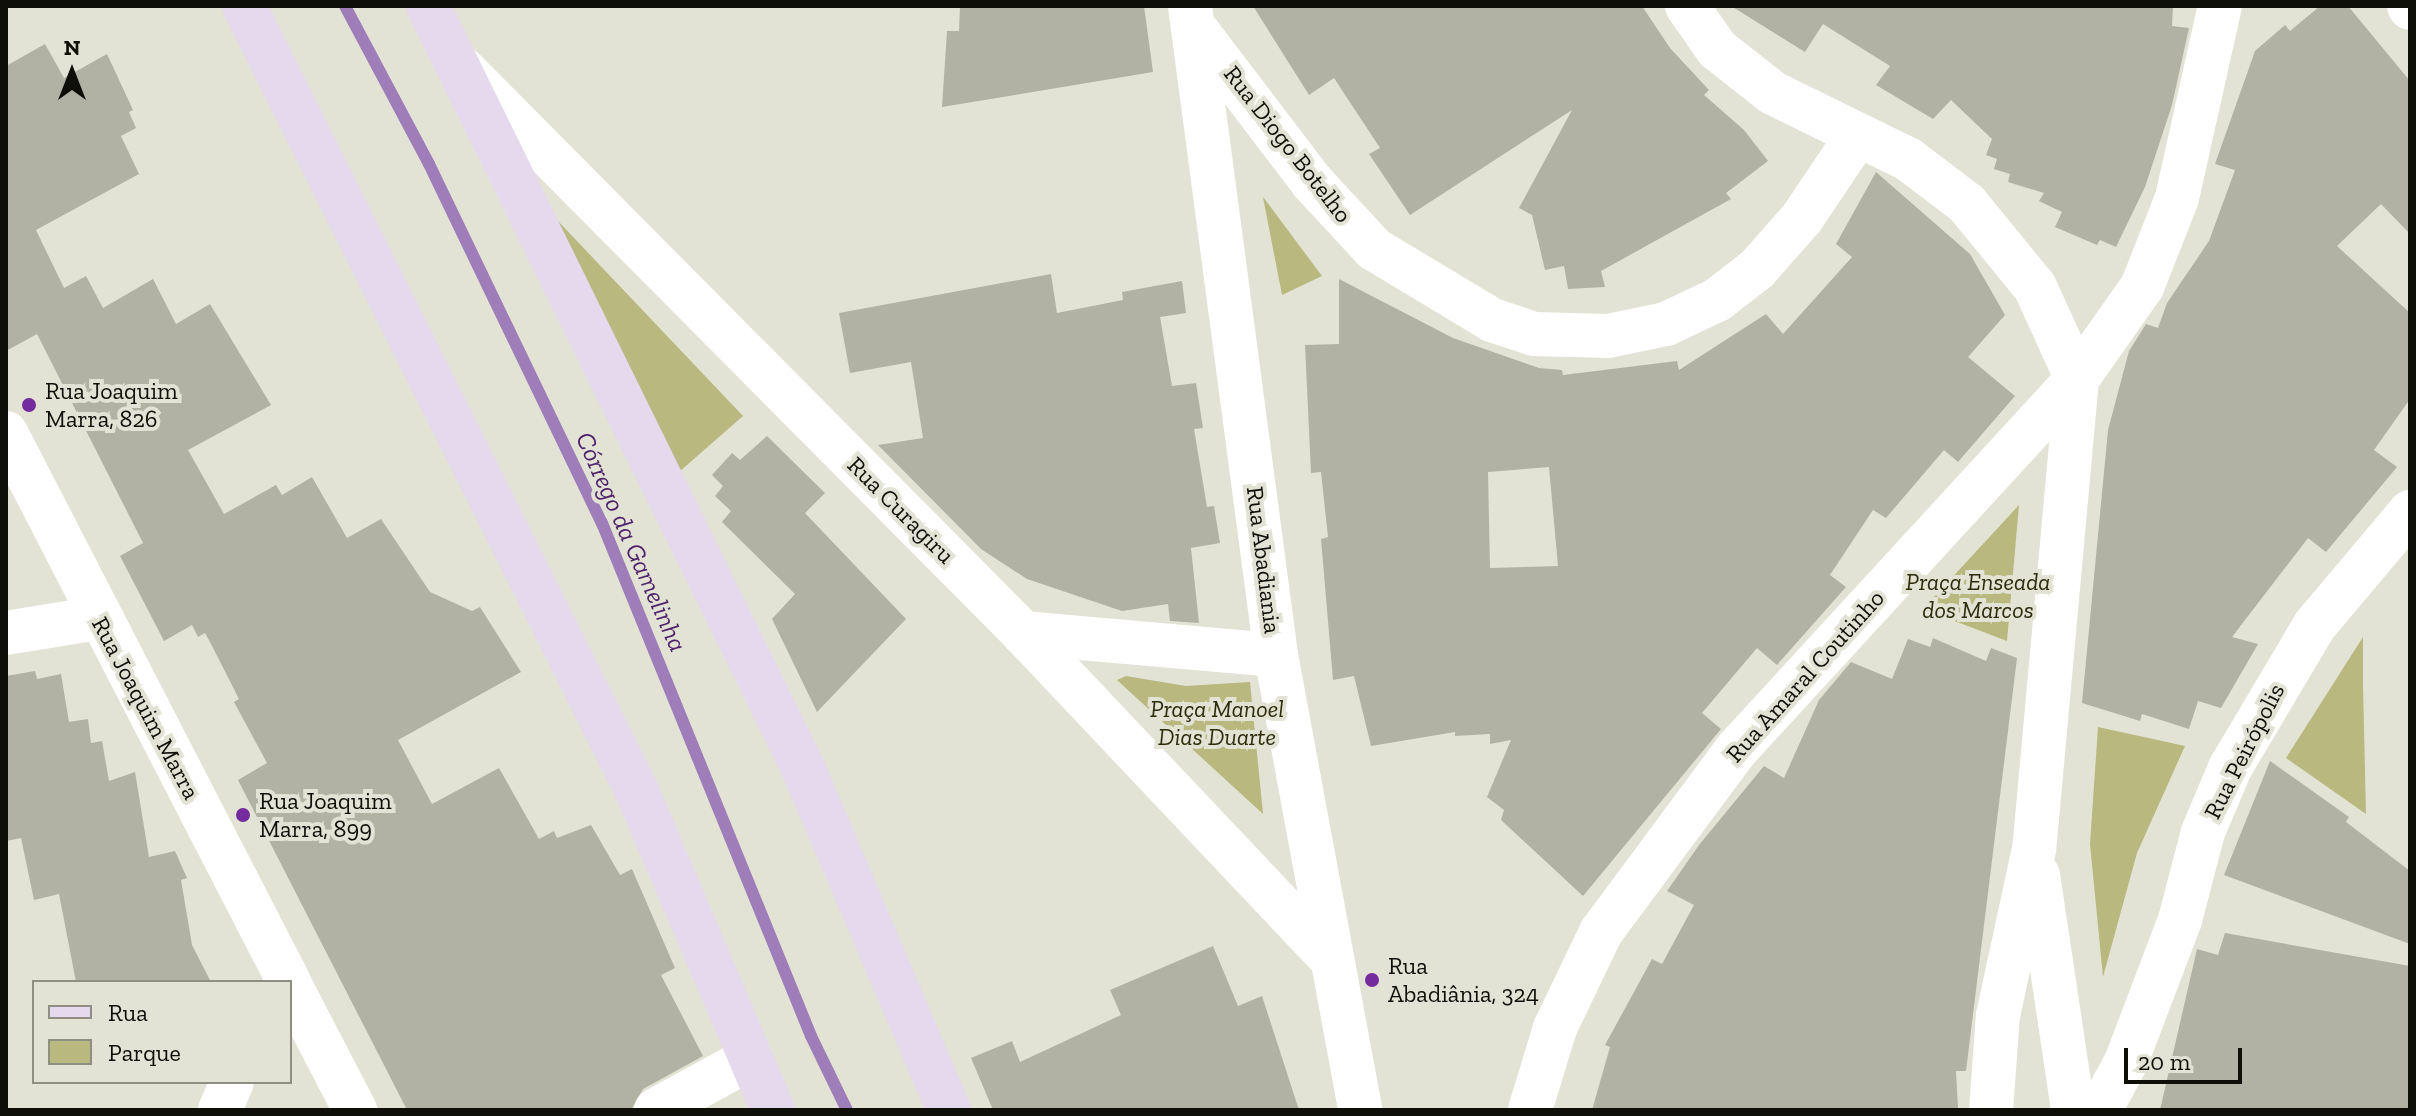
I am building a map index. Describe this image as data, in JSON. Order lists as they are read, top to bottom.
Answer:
{
  "streets": {
    "street": [
      "Rua Diogo Botelho",
      "Rua Curagiru",
      "Rua Abadiania",
      "Rua Amaral Coutinho",
      "Rua Joaquim Marra",
      "Rua Peirópolis"
    ]
  },
  "crossings": [
    ["Rua Diogo Botelho", "Rua Abadiania"],
    ["Rua Curagiru", "Rua Abadiania"]
  ],
  "water": ["Córrego da Gamelinha"],
  "parks": ["Praça Enseada dos Marcos", "Praça Manoel Dias Duarte"],
  "places": ["Rua Joaquim Marra, 826", "Rua Joaquim Marra, 899", "Rua Abadiânia, 324"],
  "legend": ["Rua", "Parque"],
  "scale_bar": "20 m",
  "north": "top"
}
